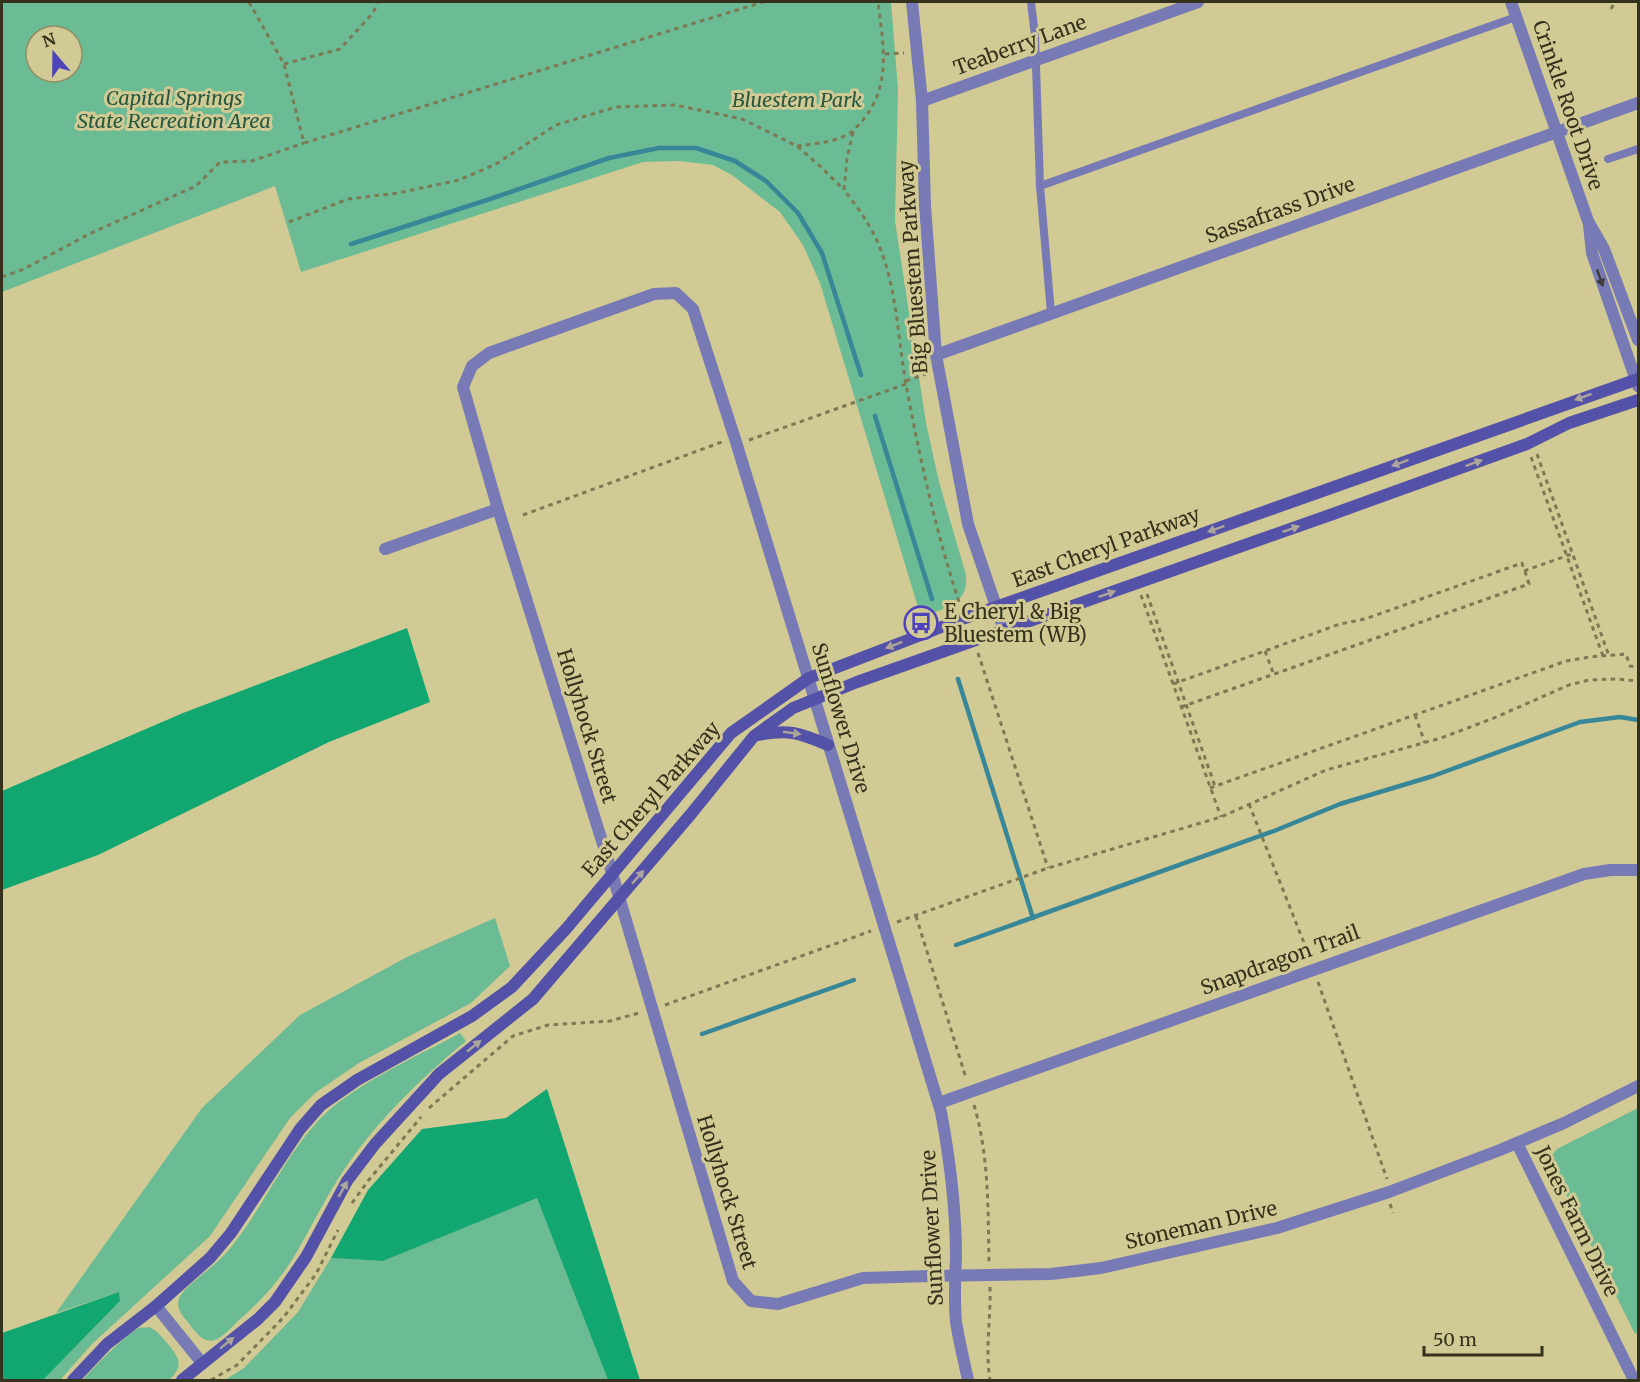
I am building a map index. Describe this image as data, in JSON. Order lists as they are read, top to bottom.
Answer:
{
  "streets": {
    "street": [
      "Teaberry Lane",
      "Crinkle Root Drive",
      "Sassafrass Drive",
      "Big Bluestem Parkway",
      "East Cheryl Parkway",
      "Sunflower Drive",
      "Hollyhock Street",
      "Snapdragon Trail",
      "Jones Farm Drive",
      "Stoneman Drive"
    ]
  },
  "crossings": [
    ["Teaberry Lane", "Big Bluestem Parkway"],
    ["Crinkle Root Drive", "Sassafrass Drive"],
    ["Crinkle Root Drive", "East Cheryl Parkway"],
    ["Sassafrass Drive", "Big Bluestem Parkway"],
    ["Big Bluestem Parkway", "East Cheryl Parkway"],
    ["East Cheryl Parkway", "Sunflower Drive"],
    ["East Cheryl Parkway", "Hollyhock Street"],
    ["Sunflower Drive", "Hollyhock Street"],
    ["Sunflower Drive", "Snapdragon Trail"],
    ["Sunflower Drive", "Stoneman Drive"],
    ["Hollyhock Street", "Stoneman Drive"],
    ["Jones Farm Drive", "Stoneman Drive"]
  ],
  "parks": ["Capital Springs State Recreation Area", "Bluestem Park"],
  "places": {
    "bus stop": ["E Cheryl & Big Bluestem (WB)"]
  },
  "scale_bar": "50 m",
  "north": "top"
}
